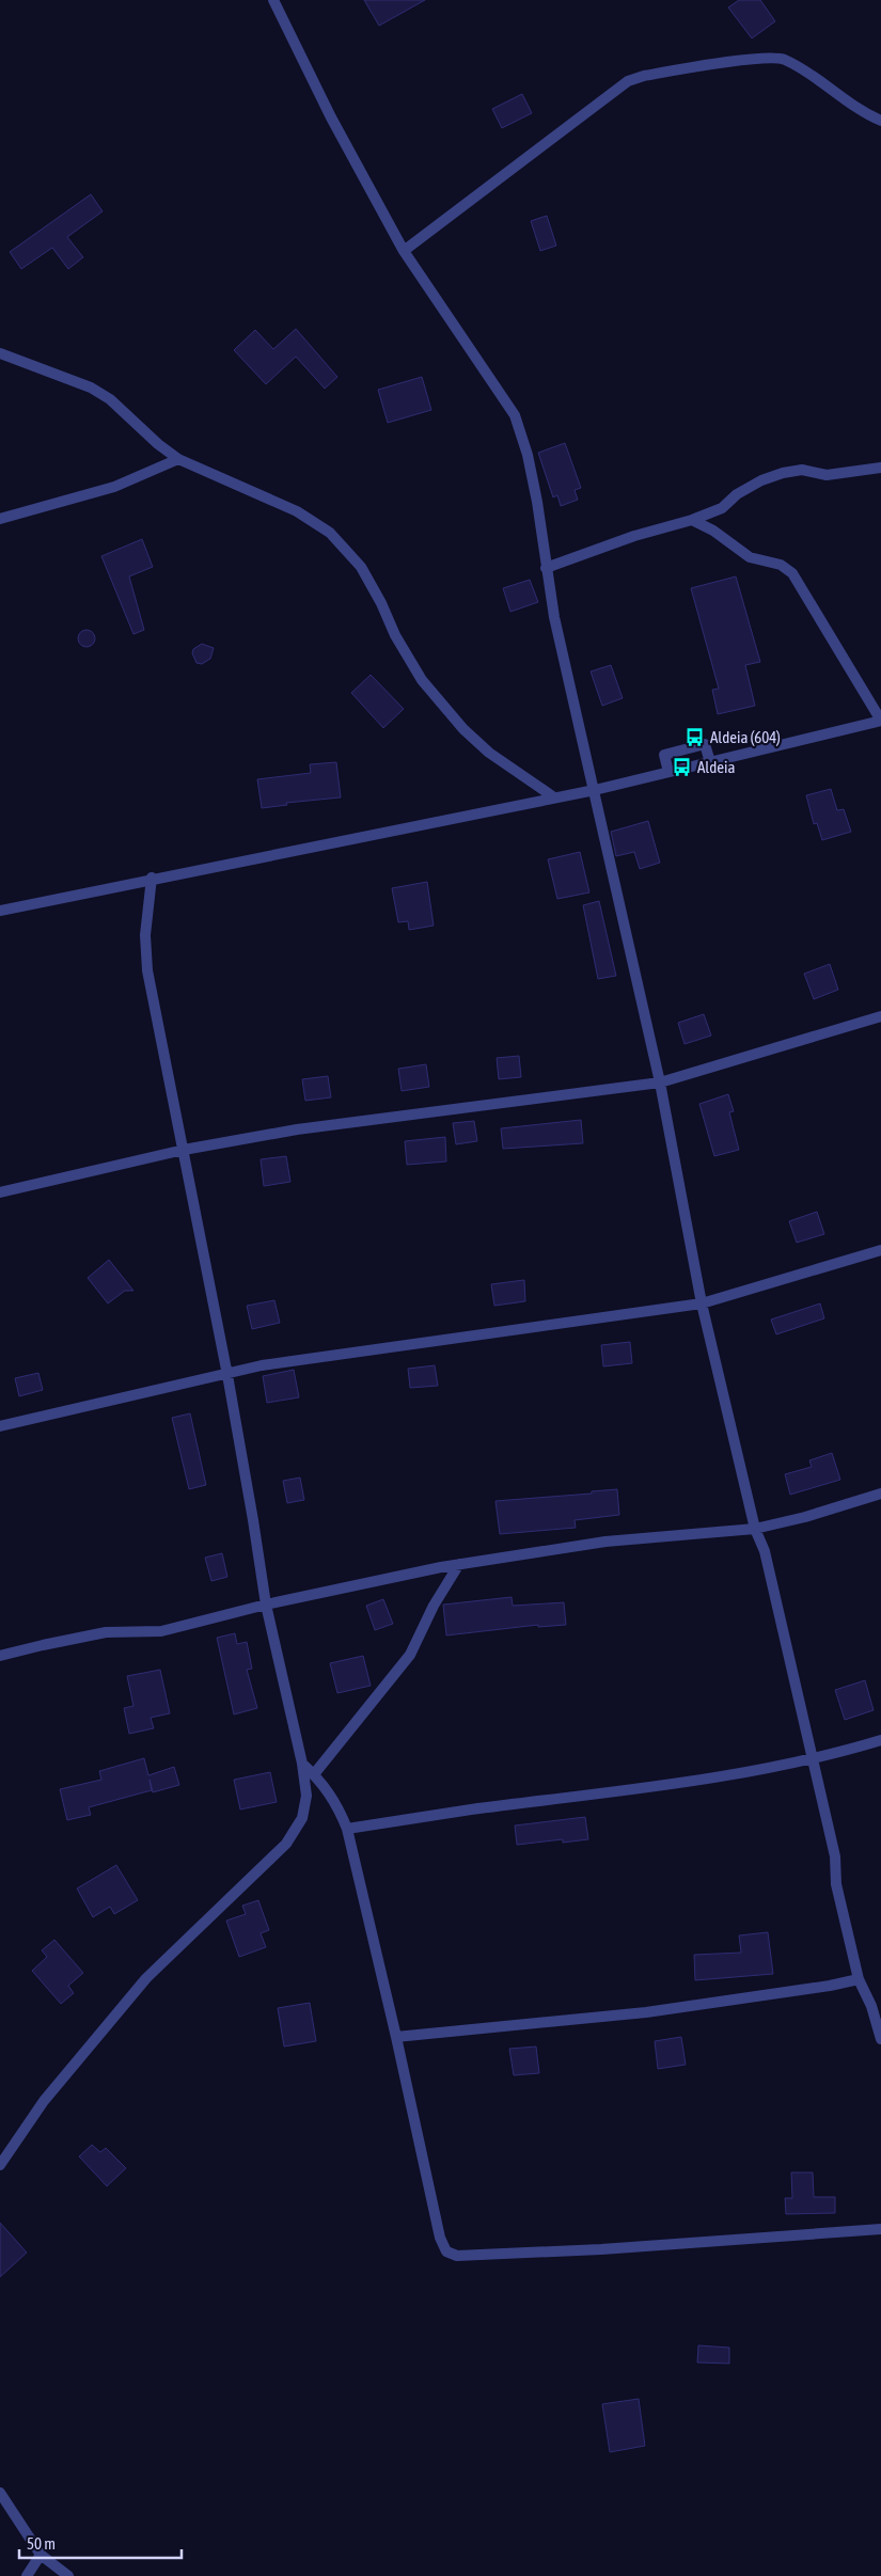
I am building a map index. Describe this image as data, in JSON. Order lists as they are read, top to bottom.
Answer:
{
  "places": {
    "bus stop": ["Aldeia (604)", "Aldeia"]
  },
  "scale_bar": "50 m"
}
